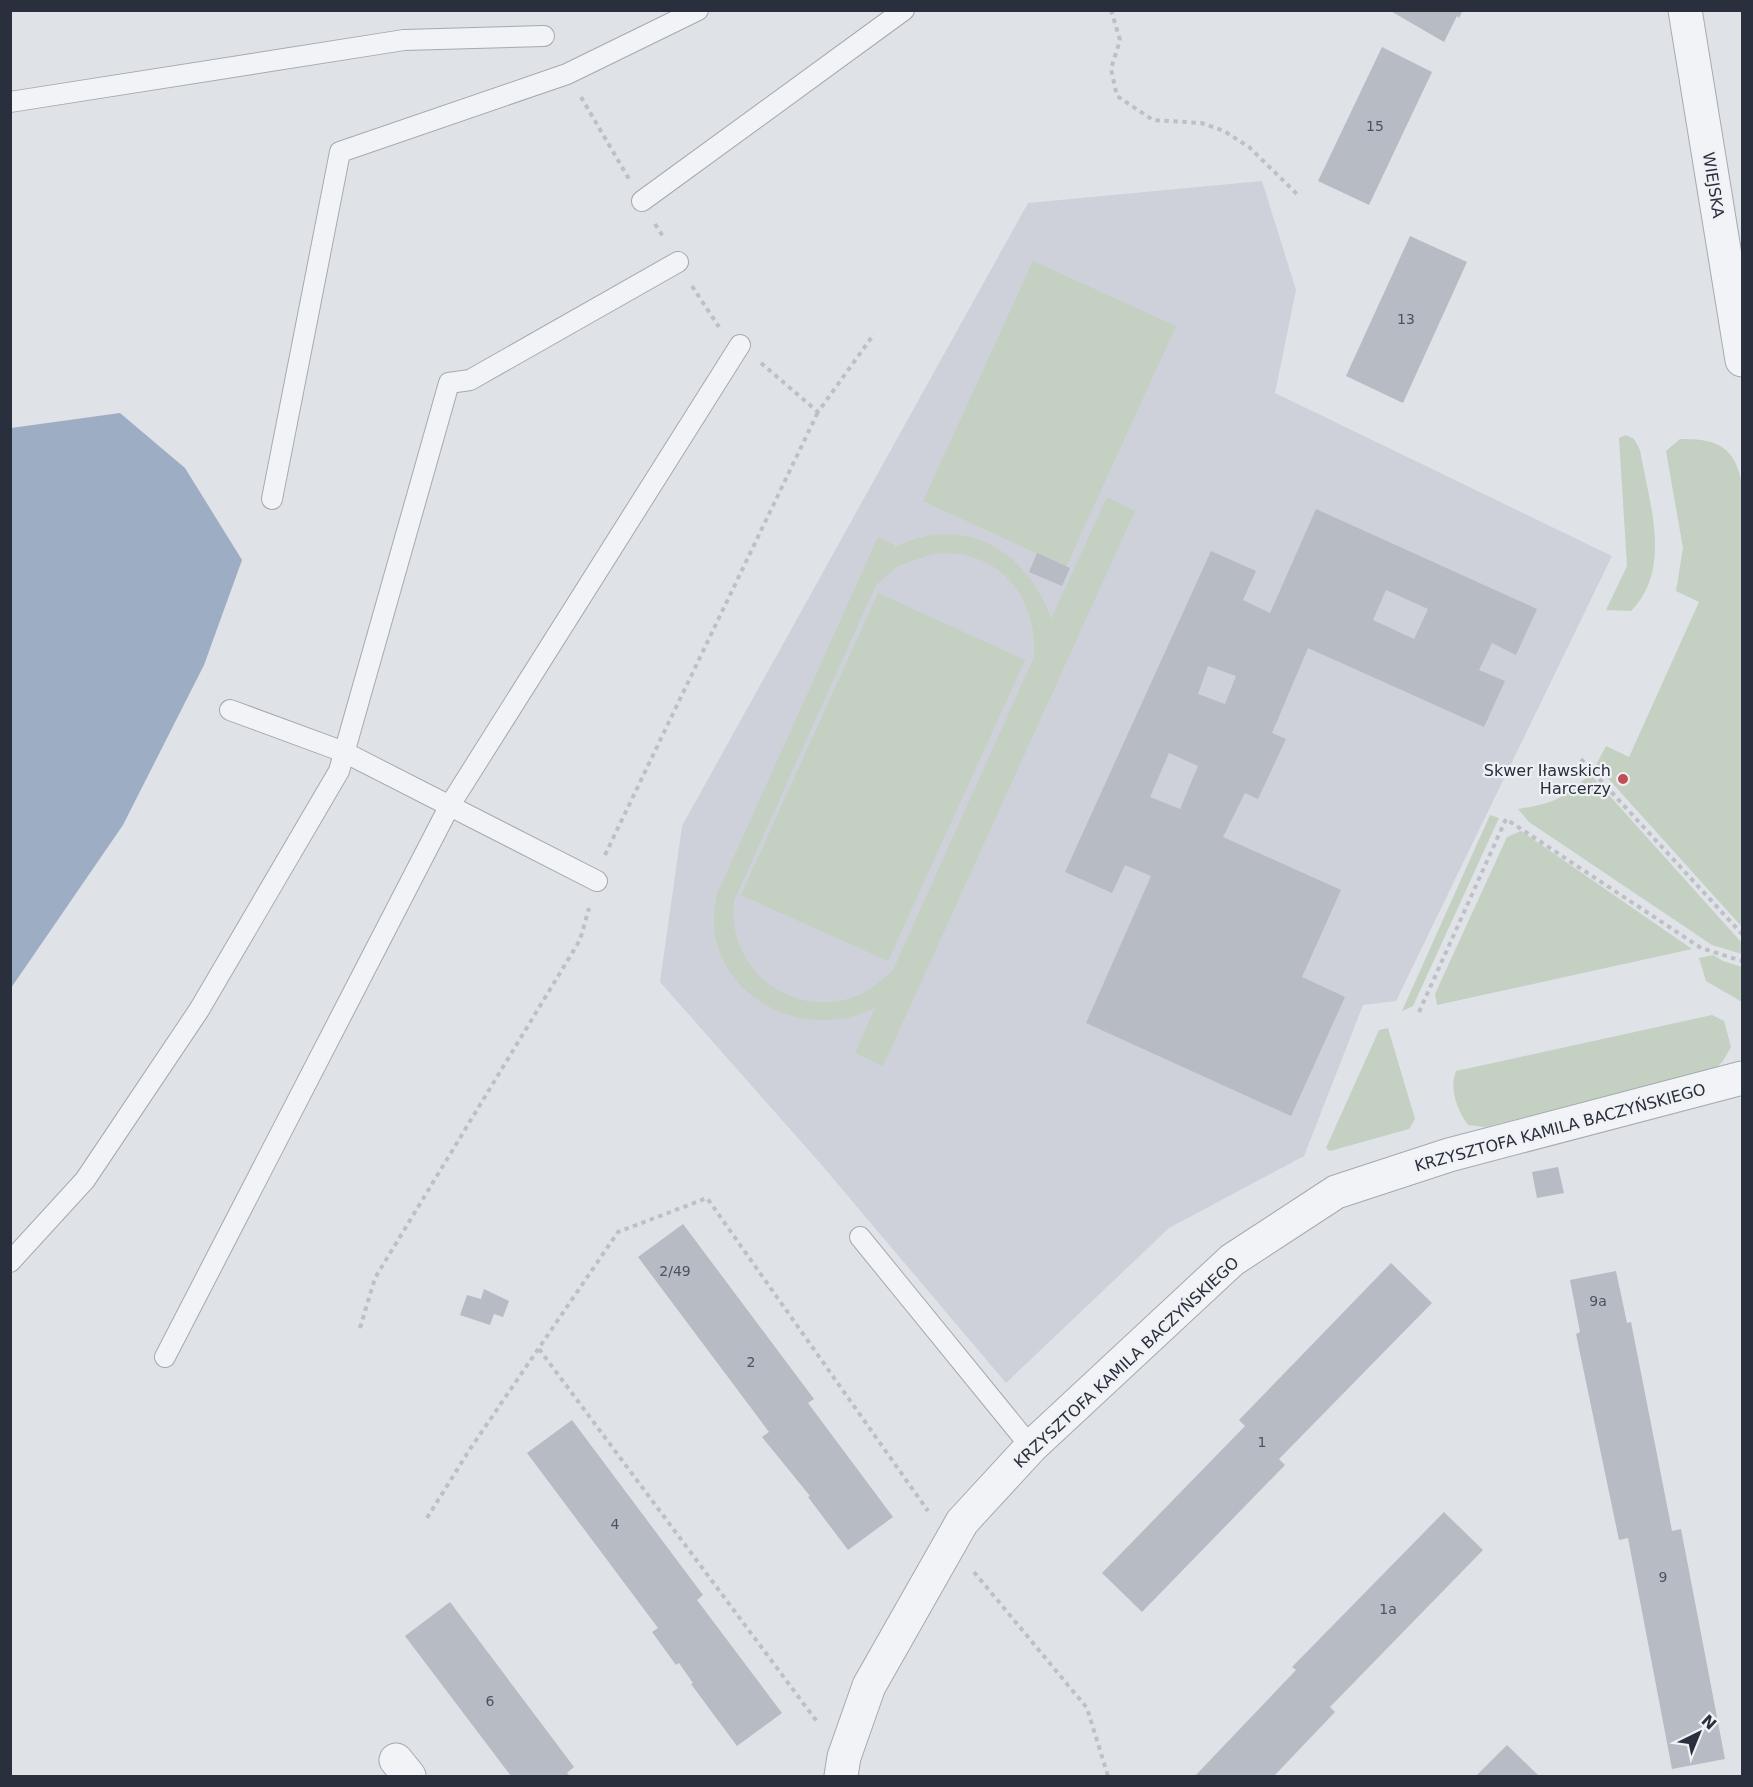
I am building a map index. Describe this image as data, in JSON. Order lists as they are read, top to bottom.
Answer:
{
  "streets": {
    "street": ["WIEJSKA", "KRZYSZTOFA KAMILA BACZYŃSKIEGO"]
  },
  "places": ["Skwer Iławskich Harcerzy"],
  "house_numbers": [
    "15",
    "13",
    "2/49",
    "9a",
    "2",
    "1",
    "4",
    "9",
    "1a",
    "6"
  ],
  "north": "top right"
}
